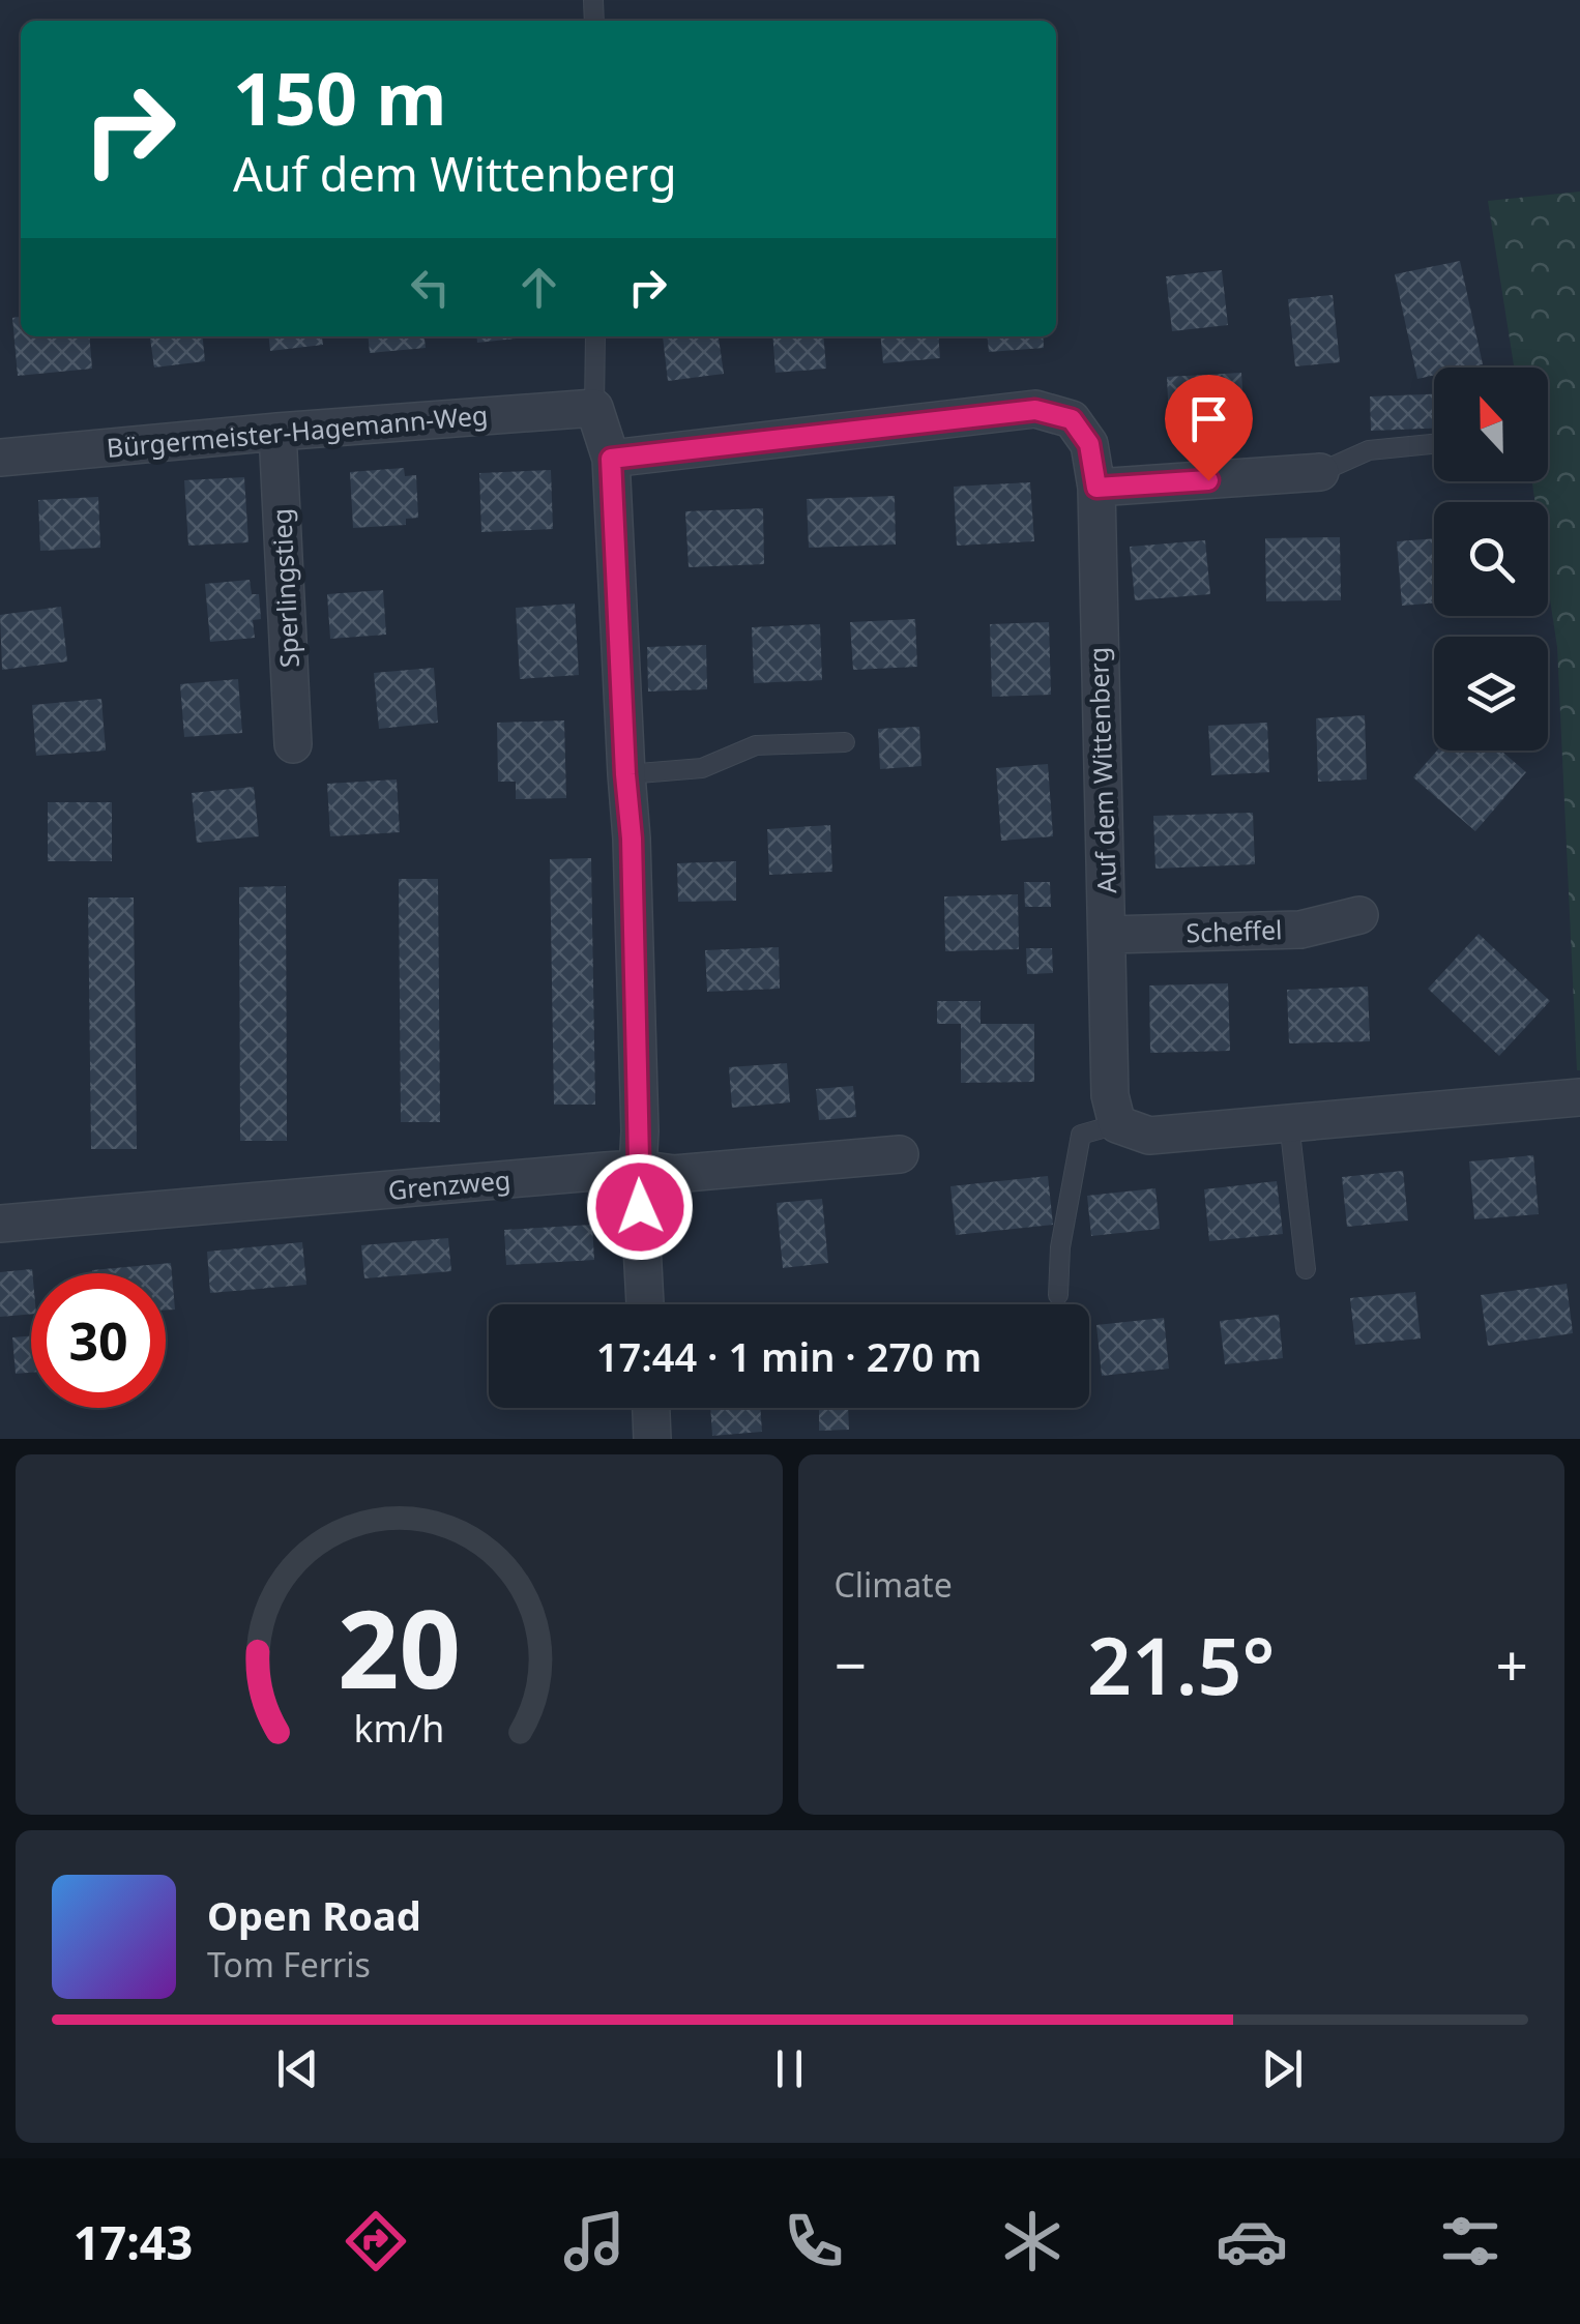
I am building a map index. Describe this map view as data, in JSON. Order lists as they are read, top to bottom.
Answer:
{
  "streets": {
    "street": [
      "Bürgermeister-Hagemann-Weg",
      "Sperlingstieg",
      "Auf dem Wittenberg",
      "Scheffel",
      "Grenzweg"
    ]
  },
  "crossings": [
    ["Bürgermeister-Hagemann-Weg", "Sperlingstieg"],
    ["Auf dem Wittenberg", "Scheffel"]
  ],
  "north": "top",
  "page": {
    "turn": ["150 m", "Auf dem Wittenberg"],
    "limit": "30",
    "trip": "17:44 · 1 min · 270 m",
    "tile": "Climate",
    "heat": ["−", "21.5°", "+"],
    "song": ["Open Road", "Tom Ferris"],
    "tabs": "17:43",
    "gauge": ["20", "km/h"]
  }
}
